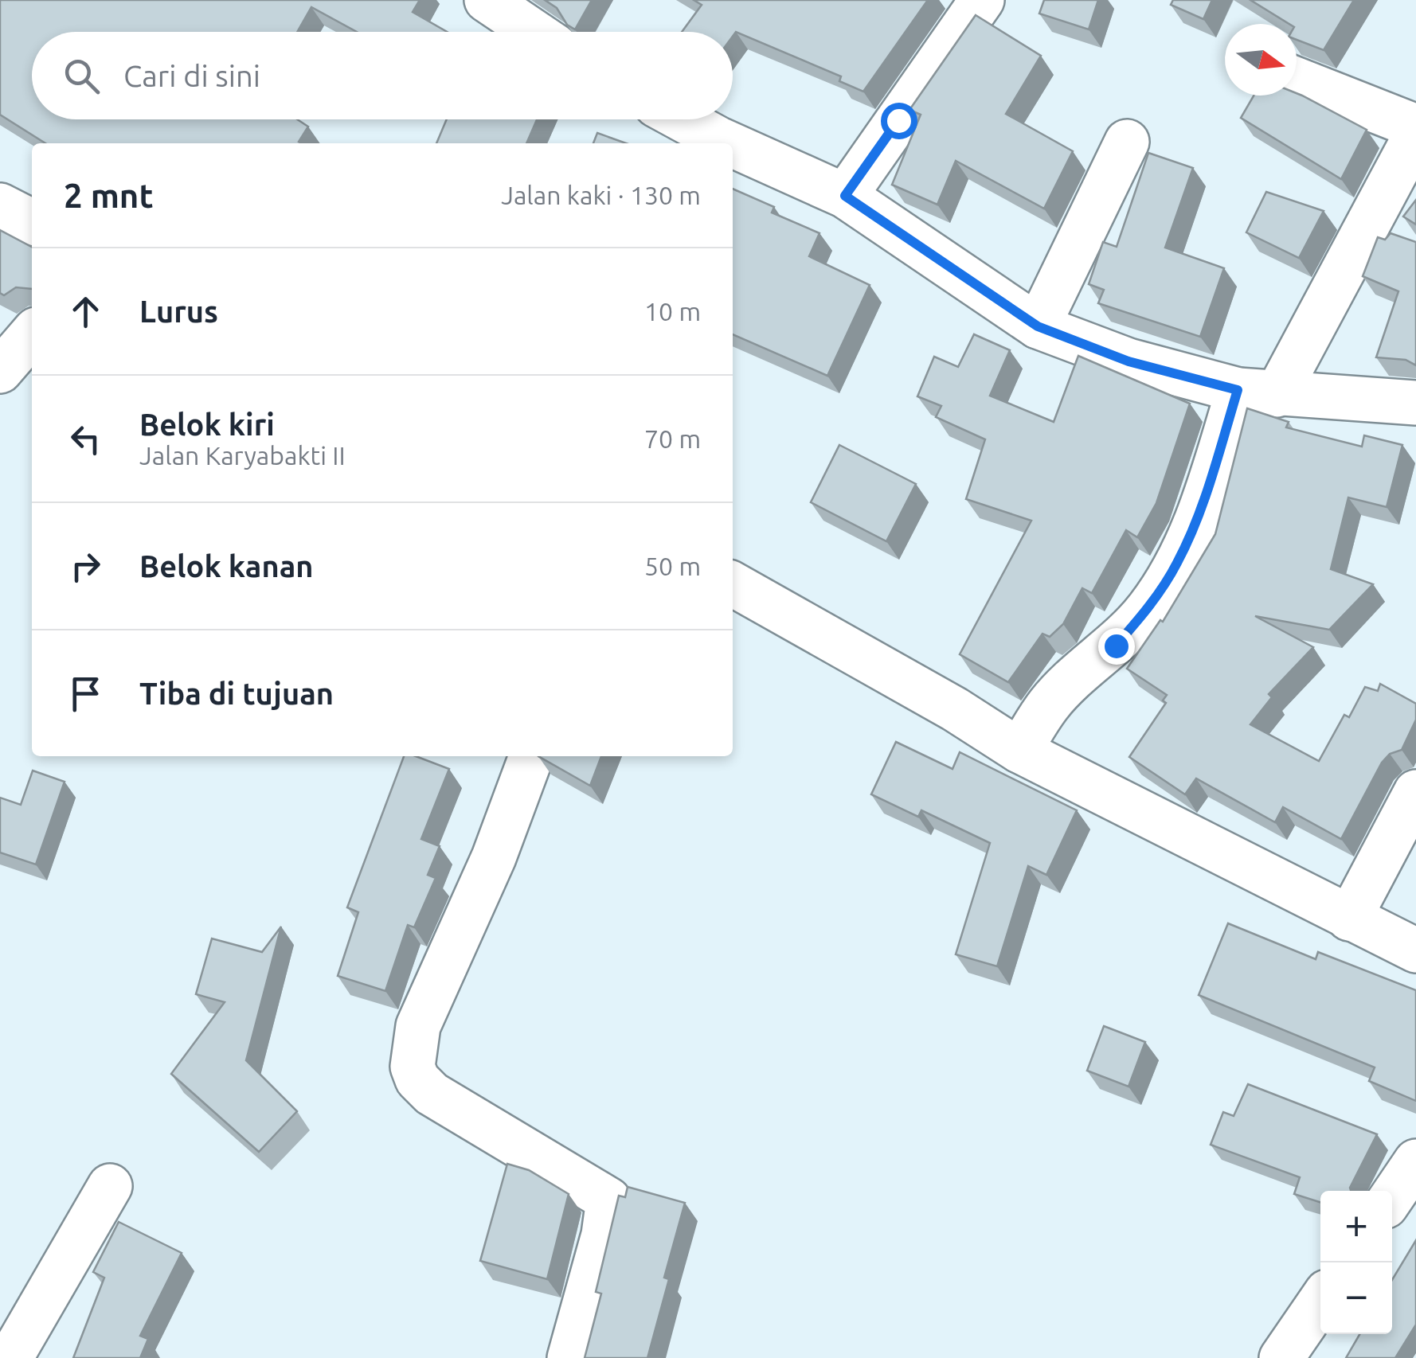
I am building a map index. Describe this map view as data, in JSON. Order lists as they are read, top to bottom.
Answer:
{
  "north": "right",
  "page": {
    "search": "Cari di sini",
    "heading": ["2 mnt", "Jalan kaki · 130 m"],
    "list": [
      ["Lurus", "10 m"],
      ["Belok kiri", "Jalan Karyabakti II", "70 m"],
      ["Belok kanan", "50 m"],
      "Tiba di tujuan"
    ],
    "map_buttons": ["+", "−"]
  }
}
